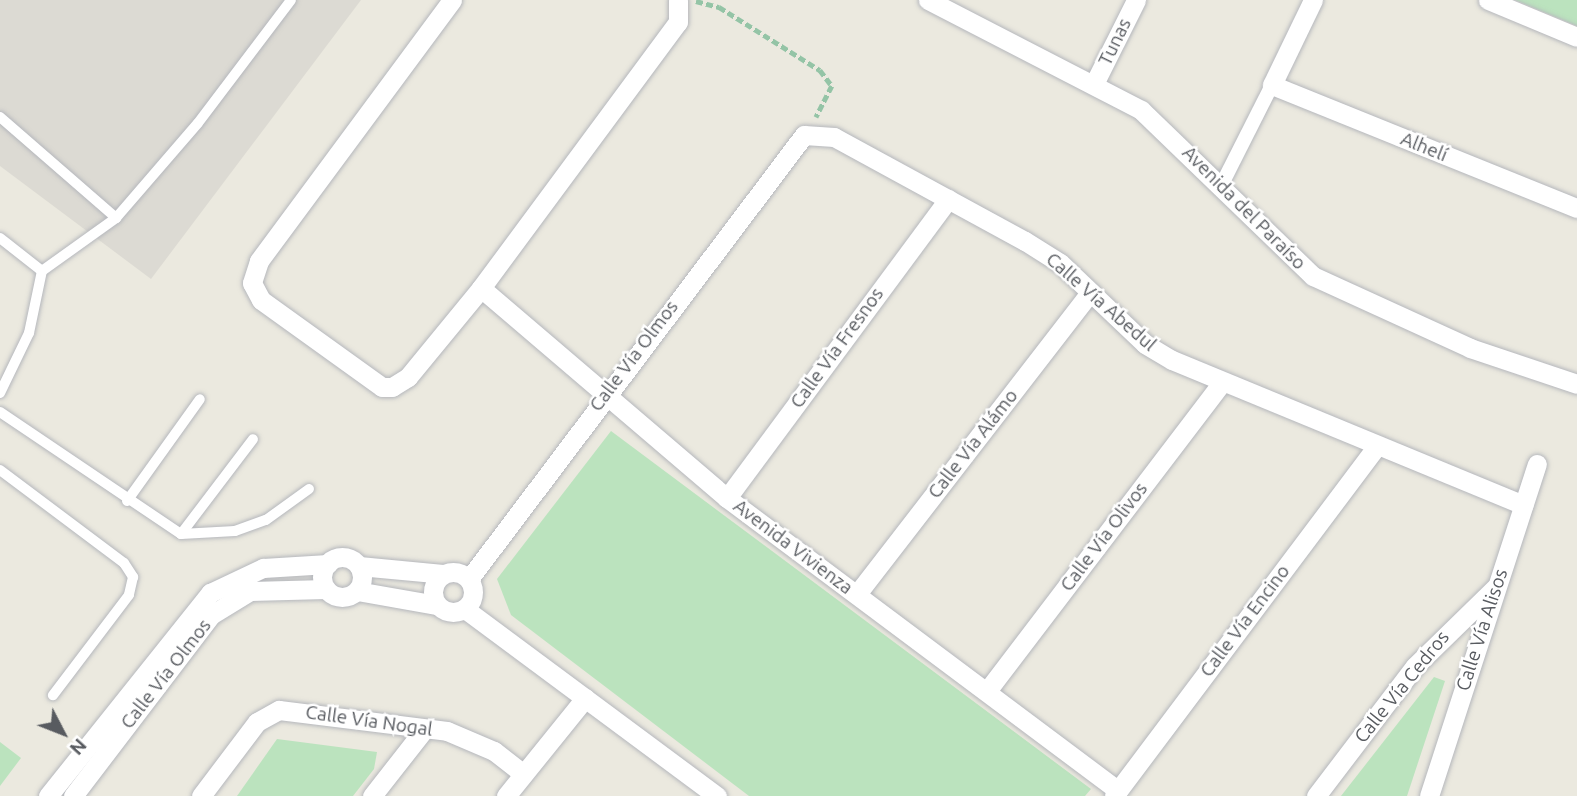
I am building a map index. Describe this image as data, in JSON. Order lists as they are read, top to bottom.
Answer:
{
  "streets": {
    "street": [
      "Tunas",
      "Alhelí",
      "Avenida del Paraíso",
      "Calle Vía Abedul",
      "Calle Vía Fresnos",
      "Calle Vía Olmos",
      "Calle Vía Alámo",
      "Calle Vía Olivos",
      "Avenida Vivienza",
      "Calle Vía Encino",
      "Calle Vía Alisos",
      "Calle Vía Cedros",
      "Calle Vía Nogal"
    ]
  },
  "crossings": [
    ["Tunas", "Avenida del Paraíso"],
    ["Calle Vía Abedul", "Calle Vía Fresnos"],
    ["Calle Vía Abedul", "Calle Vía Olmos"],
    ["Calle Vía Abedul", "Calle Vía Alámo"],
    ["Calle Vía Abedul", "Calle Vía Olivos"],
    ["Calle Vía Abedul", "Calle Vía Encino"],
    ["Calle Vía Abedul", "Calle Vía Alisos"],
    ["Calle Vía Fresnos", "Avenida Vivienza"],
    ["Calle Vía Olmos", "Avenida Vivienza"],
    ["Calle Vía Alámo", "Avenida Vivienza"],
    ["Calle Vía Olivos", "Avenida Vivienza"],
    ["Avenida Vivienza", "Calle Vía Encino"],
    ["Calle Vía Alisos", "Calle Vía Cedros"]
  ],
  "north": "bottom right"
}
